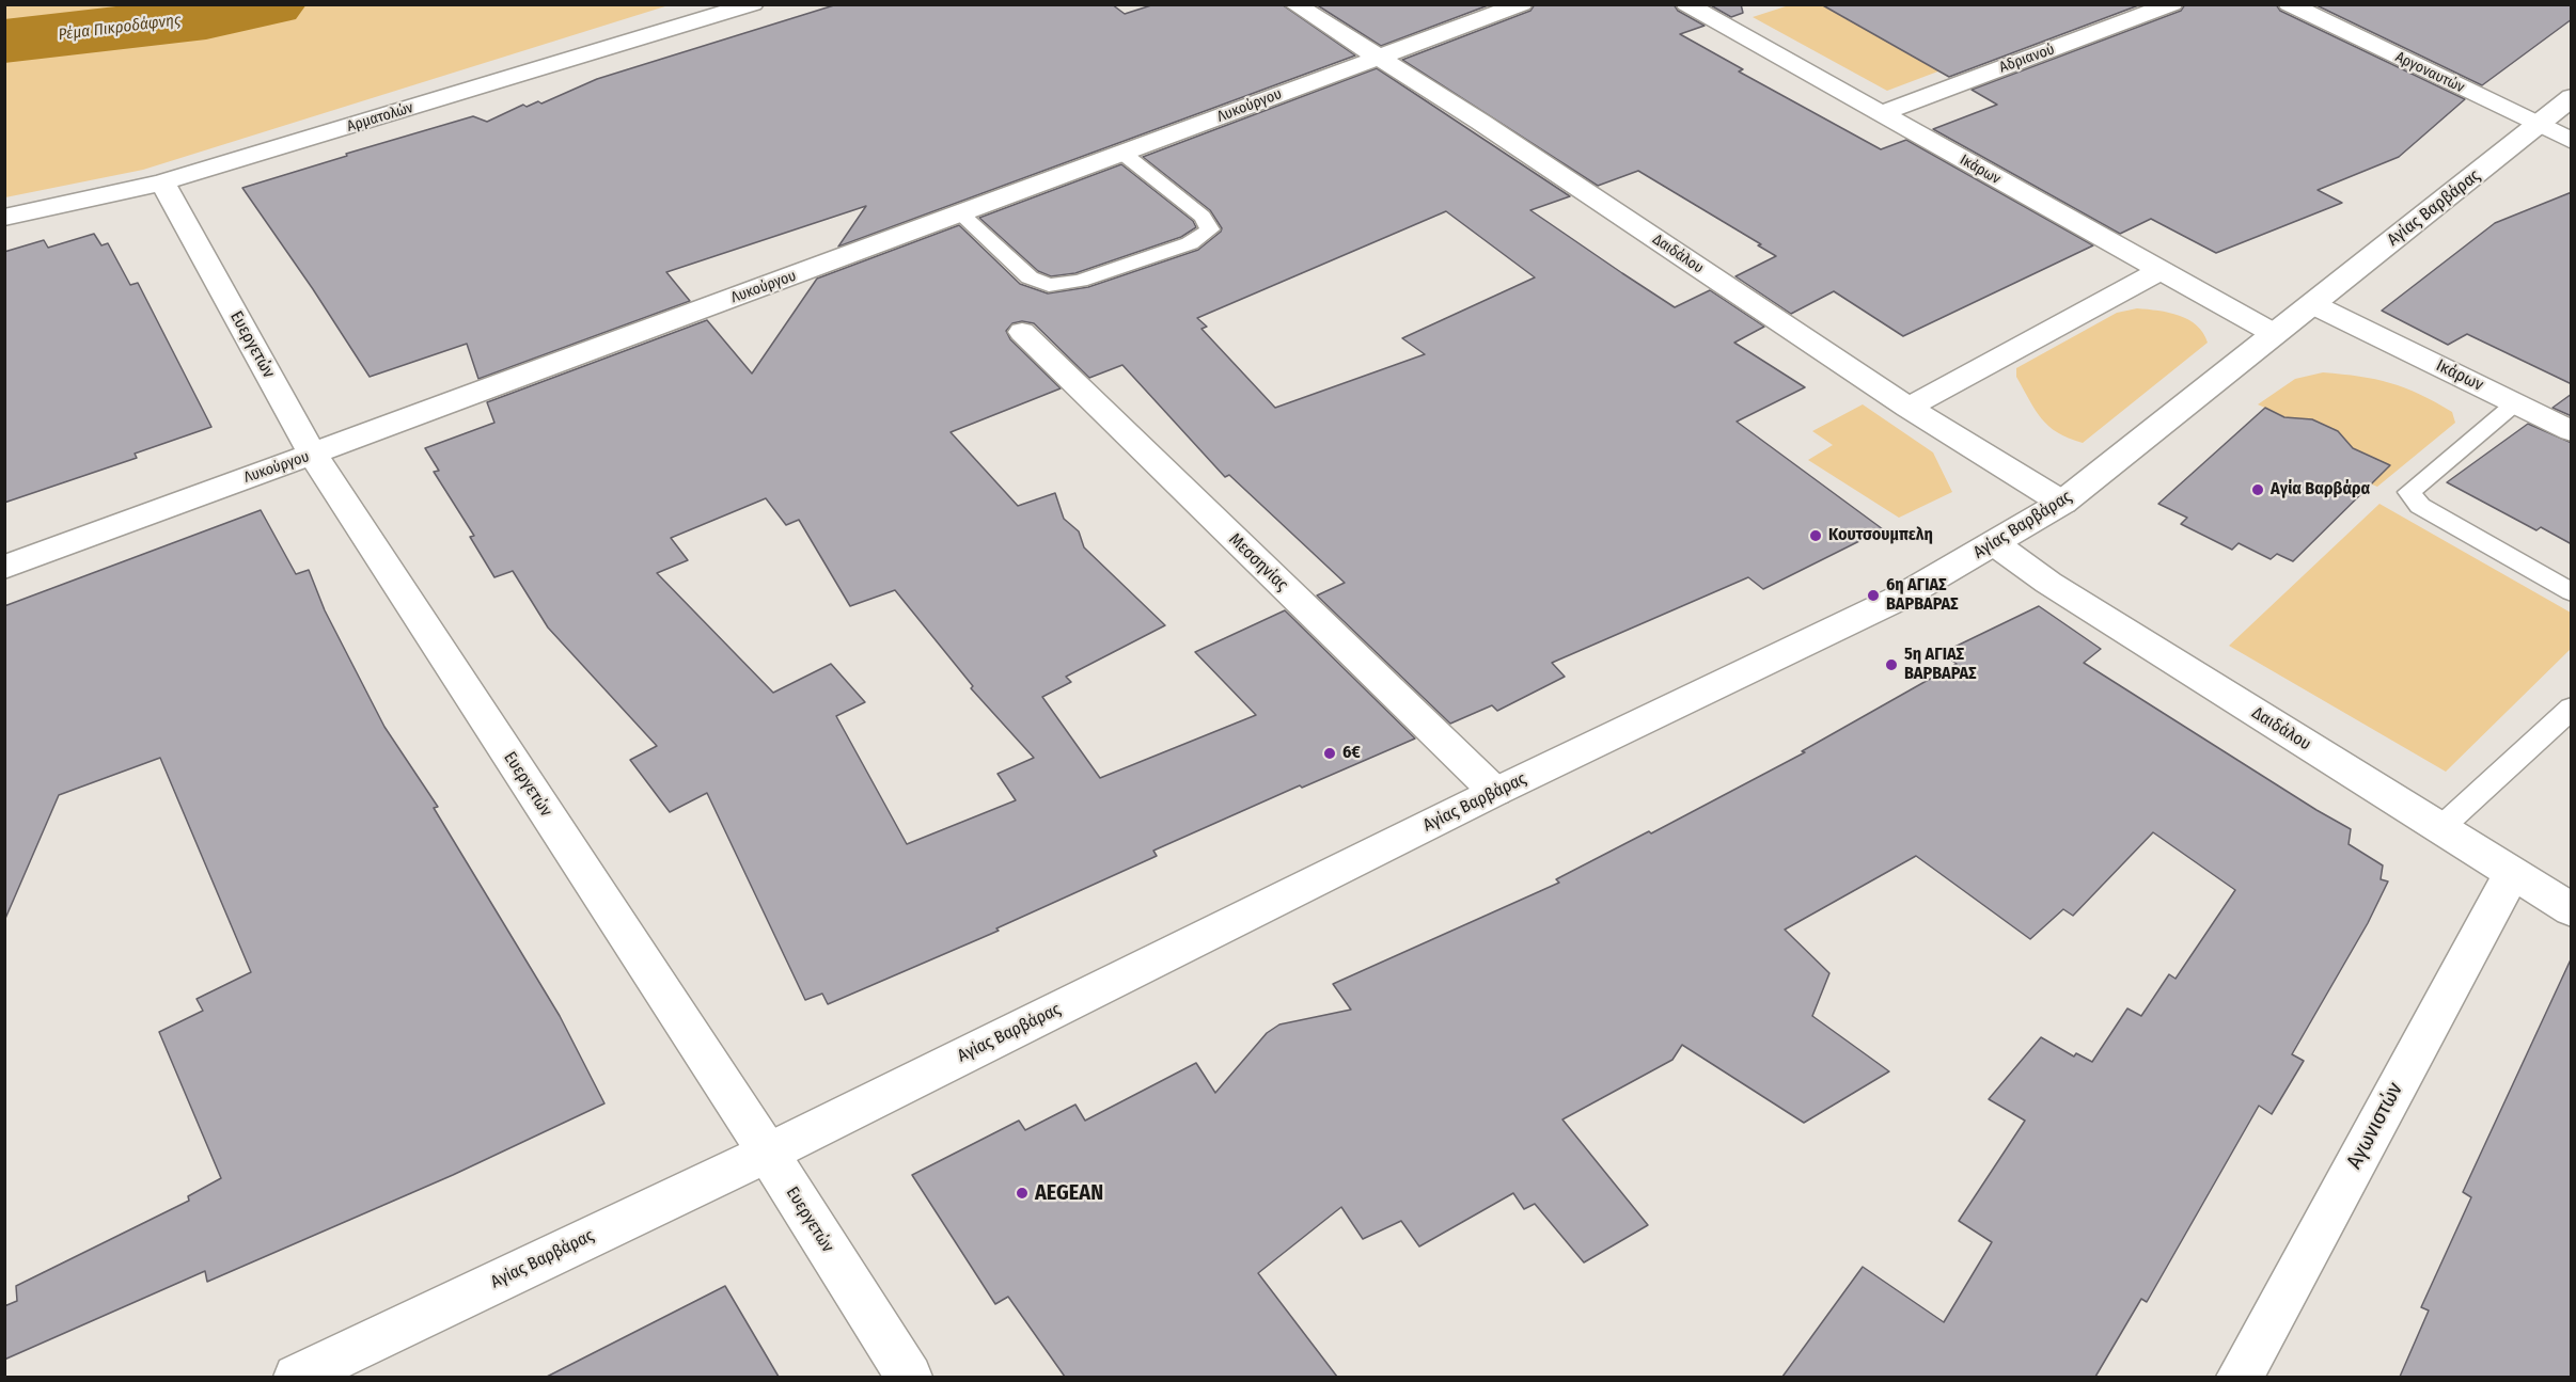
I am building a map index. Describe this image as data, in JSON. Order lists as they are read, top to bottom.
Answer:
{
  "streets": {
    "street": [
      "Αδριανού",
      "Αργοναυτών",
      "Λυκούργου",
      "Αρματολών",
      "Ικάρων",
      "Αγίας Βαρβάρας",
      "Δαιδάλου",
      "Ευεργετών",
      "Μεσσηνίας",
      "Αγωνιστών"
    ]
  },
  "crossings": [
    ["Αδριανού", "Ικάρων"],
    ["Αργοναυτών", "Αγίας Βαρβάρας"],
    ["Λυκούργου", "Δαιδάλου"],
    ["Λυκούργου", "Ευεργετών"],
    ["Αρματολών", "Ευεργετών"],
    ["Ικάρων", "Αγίας Βαρβάρας"],
    ["Αγίας Βαρβάρας", "Δαιδάλου"],
    ["Αγίας Βαρβάρας", "Ευεργετών"],
    ["Αγίας Βαρβάρας", "Μεσσηνίας"],
    ["Δαιδάλου", "Αγωνιστών"]
  ],
  "water": ["Ρέμα Πικροδάφνης"],
  "places": [
    "Αγία Βαρβάρα",
    "Κουτσουμπελη",
    "6η ΑΓΙΑΣ ΒΑΡΒΑΡΑΣ",
    "5η ΑΓΙΑΣ ΒΑΡΒΑΡΑΣ",
    "6€",
    "AEGEAN"
  ]
}
